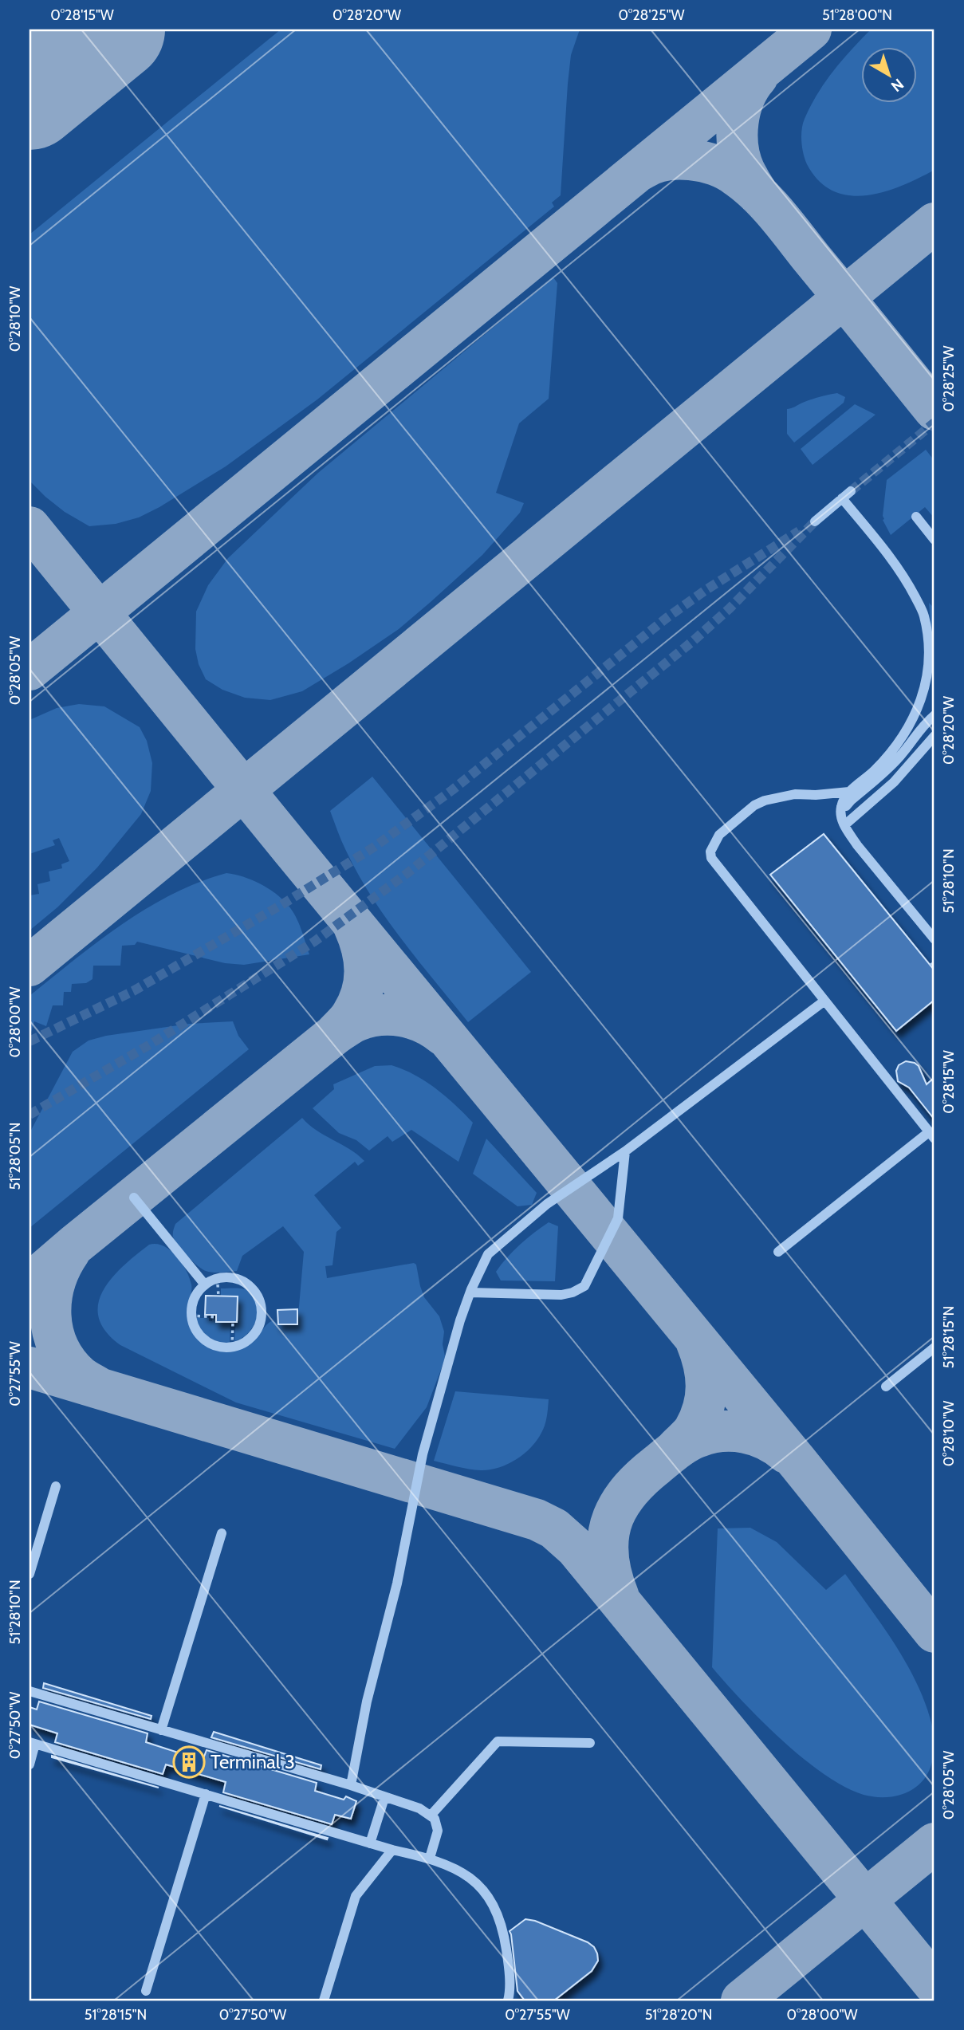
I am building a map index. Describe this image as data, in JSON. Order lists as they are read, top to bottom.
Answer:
{
  "places": {
    "building": ["Terminal 3"]
  },
  "north": "bottom right",
  "coordinates": [
    "0°28'15\"W",
    "0°28'20\"W",
    "0°28'25\"W",
    "51°28'00\"N",
    "0°28'10\"W",
    "0°28'05\"W",
    "51°28'10\"N",
    "0°28'00\"W",
    "51°28'05\"N",
    "51°28'15\"N",
    "0°27'55\"W",
    "0°27'50\"W",
    "51°28'20\"N"
  ]
}
